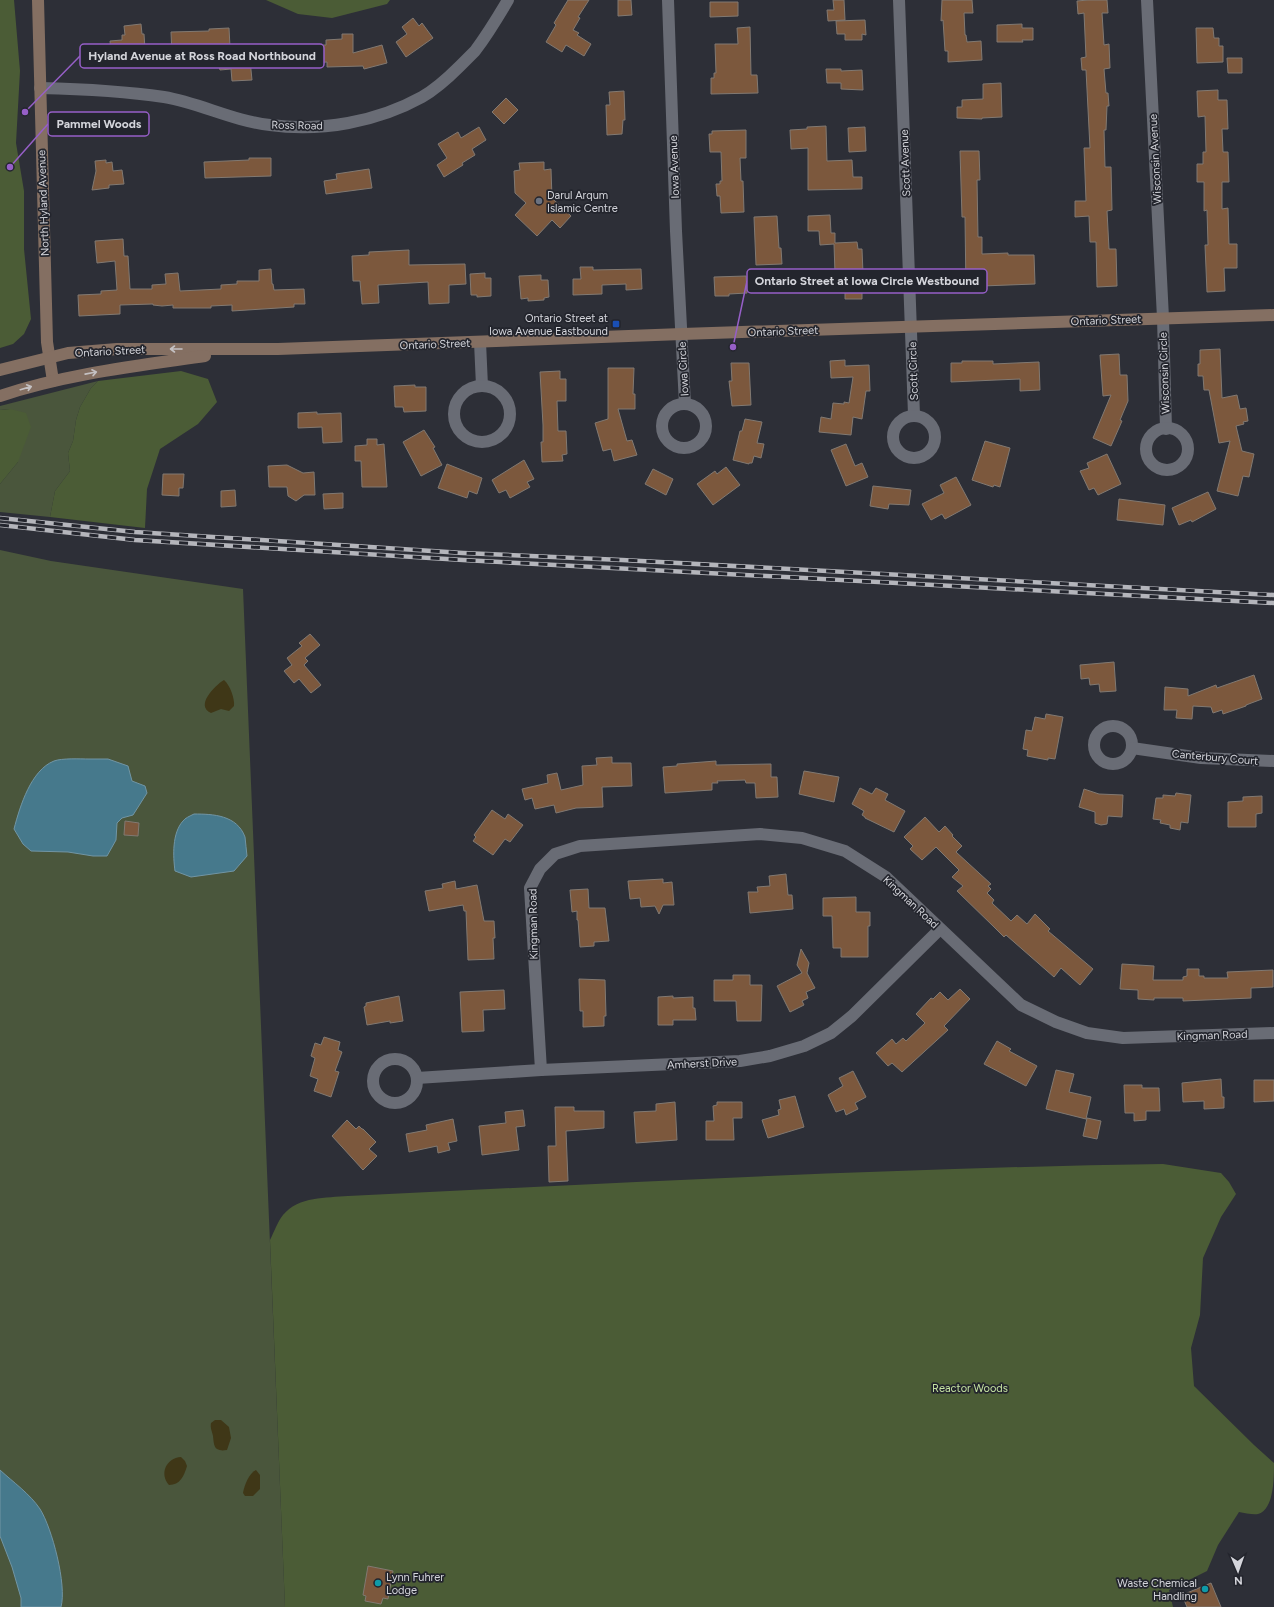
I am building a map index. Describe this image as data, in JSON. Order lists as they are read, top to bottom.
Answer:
{
  "streets": {
    "main road": ["North Hyland Avenue", "Ontario Street"],
    "street": [
      "Ross Road",
      "Wisconsin Avenue",
      "Scott Avenue",
      "Iowa Avenue",
      "Iowa Circle",
      "Scott Circle",
      "Wisconsin Circle",
      "Canterbury Court",
      "Kingman Road",
      "Amherst Drive"
    ]
  },
  "crossings": [
    ["Ross Road", "North Hyland Avenue"],
    ["Wisconsin Avenue", "Ontario Street"],
    ["Wisconsin Avenue", "Wisconsin Circle"],
    ["Scott Avenue", "Ontario Street"],
    ["Scott Avenue", "Scott Circle"],
    ["Iowa Avenue", "Ontario Street"],
    ["Iowa Avenue", "Iowa Circle"],
    ["North Hyland Avenue", "Ontario Street"],
    ["Ontario Street", "Iowa Circle"],
    ["Ontario Street", "Scott Circle"],
    ["Ontario Street", "Wisconsin Circle"],
    ["Kingman Road", "Amherst Drive"]
  ],
  "parks": ["Reactor Woods"],
  "places": {
    "other": [
      "Hyland Avenue at Ross Road Northbound",
      "Pammel Woods",
      "Darul Arqum Islamic Centre",
      "Ontario Street at Iowa Circle Westbound",
      "Lynn Fuhrer Lodge",
      "Waste Chemical Handling"
    ],
    "transit": ["Ontario Street at Iowa Avenue Eastbound"]
  },
  "north": "bottom"
}
